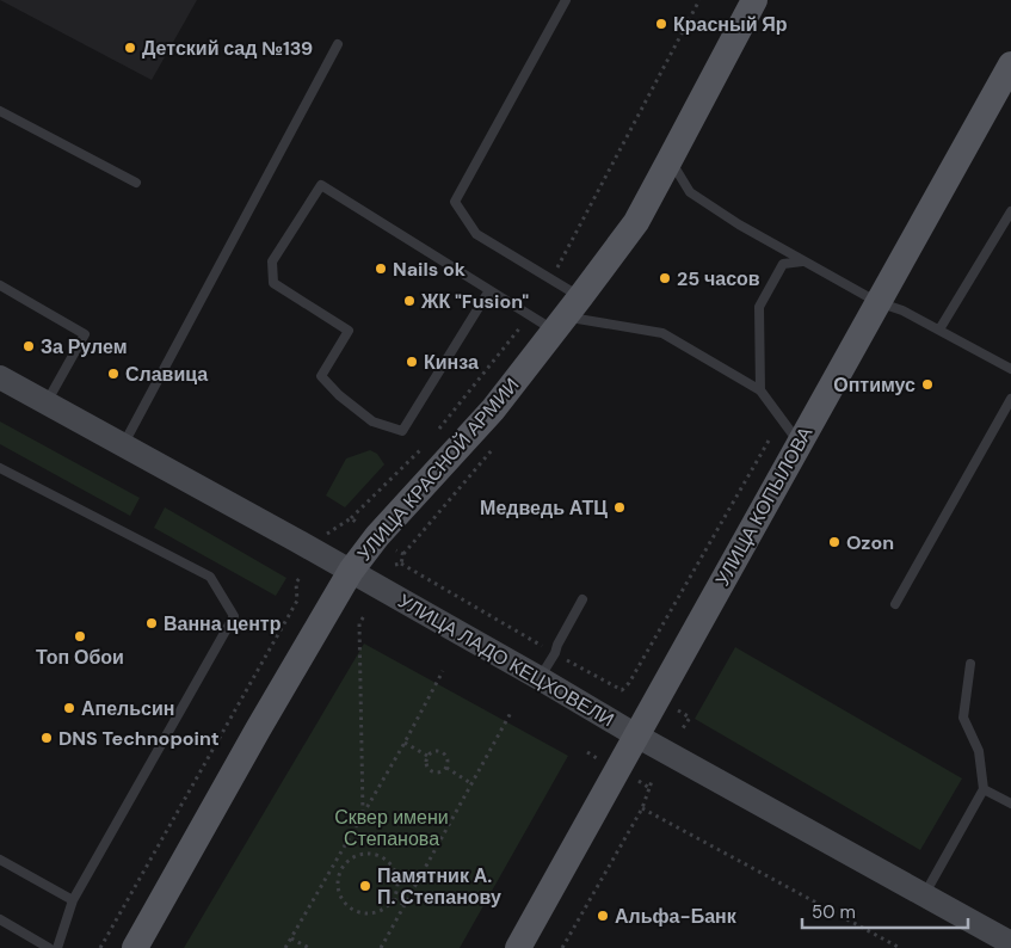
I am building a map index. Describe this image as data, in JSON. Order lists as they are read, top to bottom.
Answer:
{
  "streets": {
    "main road": ["УЛИЦА КРАСНОЙ АРМИИ", "УЛИЦА КОПЫЛОВА", "УЛИЦА ЛАДО КЕЦХОВЕЛИ"]
  },
  "crossings": [
    ["УЛИЦА КРАСНОЙ АРМИИ", "УЛИЦА ЛАДО КЕЦХОВЕЛИ"],
    ["УЛИЦА КОПЫЛОВА", "УЛИЦА ЛАДО КЕЦХОВЕЛИ"]
  ],
  "parks": ["Сквер имени Степанова"],
  "places": [
    "Красный Яр",
    "Детский сад №139",
    "Nails ok",
    "25 часов",
    "ЖК \"Fusion\"",
    "За Рулем",
    "Кинза",
    "Славица",
    "Оптимус",
    "Медведь АТЦ",
    "Ozon",
    "Ванна центр",
    "Топ Обои",
    "Апельсин",
    "DNS Technopoint",
    "Памятник А. П. Степанову",
    "Альфа-Банк"
  ],
  "scale_bar": "50 m"
}
